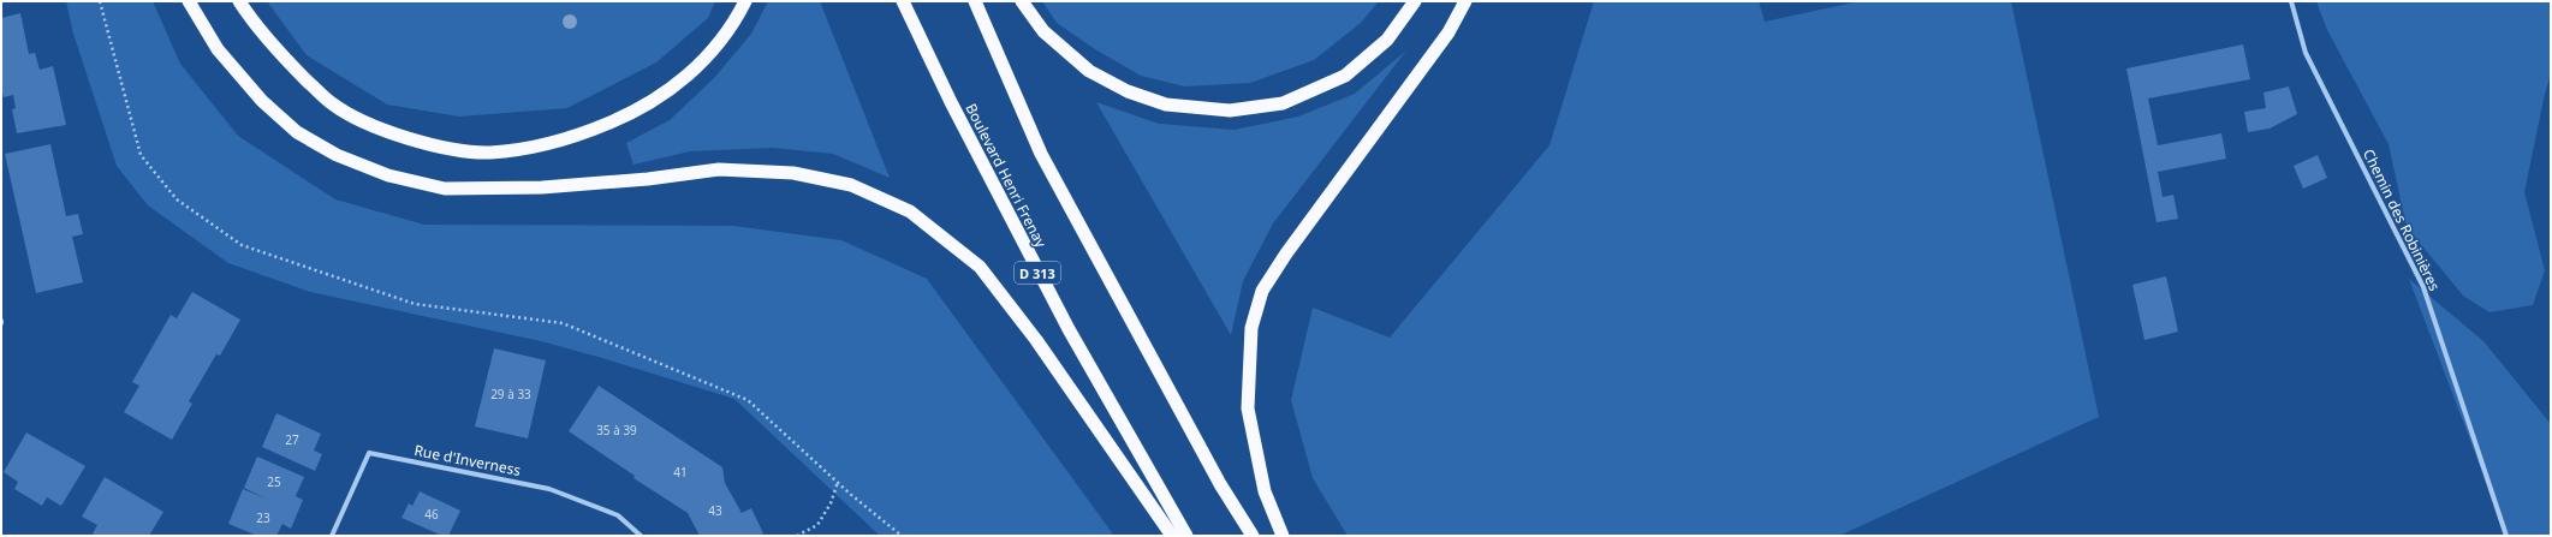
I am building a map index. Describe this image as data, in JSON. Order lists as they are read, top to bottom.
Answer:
{
  "streets": {
    "highway": ["Boulevard Henri Frenay", "D 313"],
    "street": ["Chemin des Robinières", "Rue d'Inverness"]
  },
  "house_numbers": [
    "29 à 33",
    "35 à 39",
    "27",
    "41",
    "25",
    "43",
    "46",
    "23"
  ]
}
